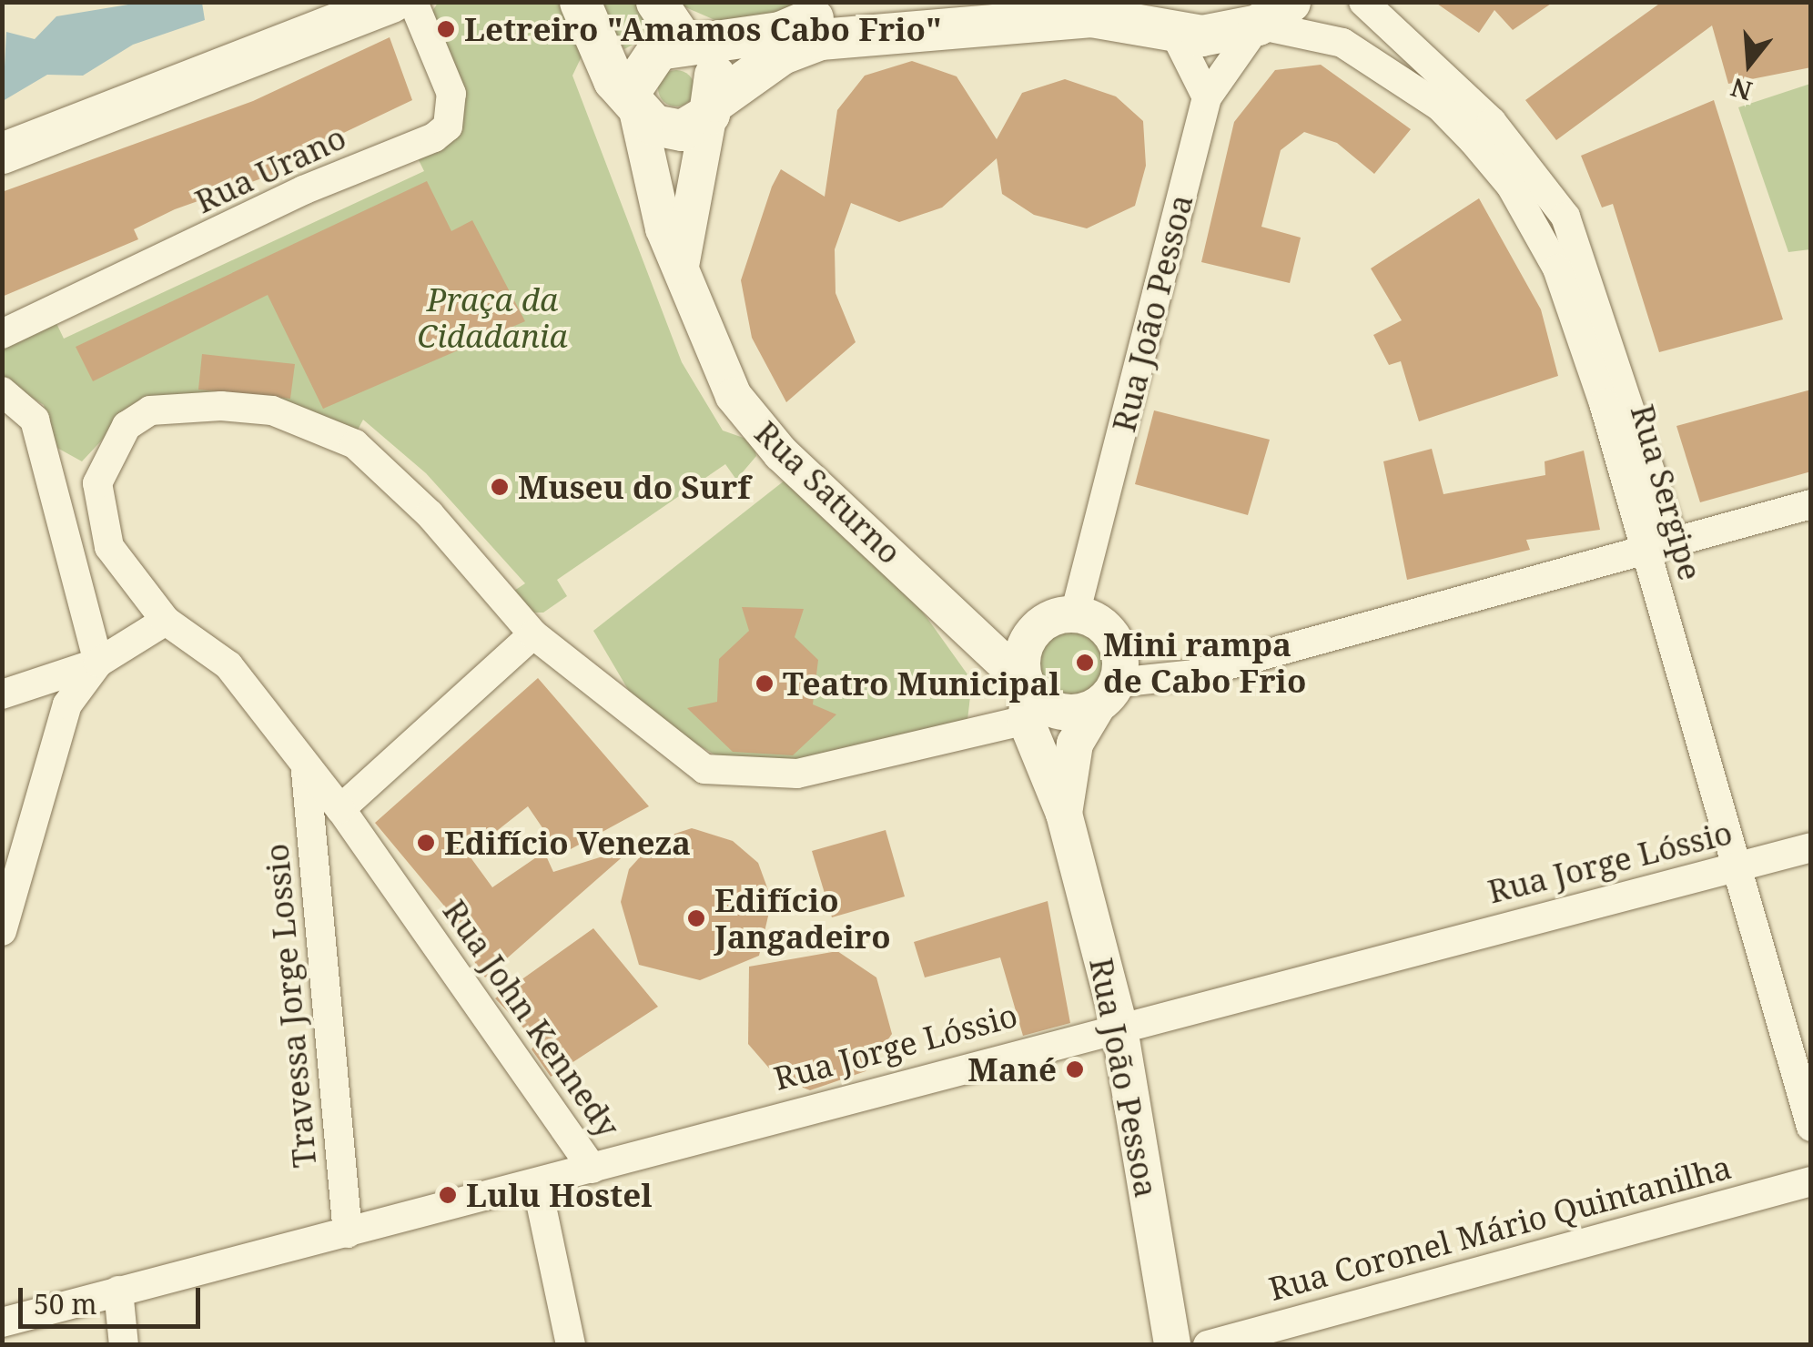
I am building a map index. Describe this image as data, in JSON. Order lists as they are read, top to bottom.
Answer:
{
  "streets": {
    "street": [
      "Rua Urano",
      "Rua João Pessoa",
      "Rua Saturno",
      "Rua Sergipe",
      "Rua Jorge Lóssio",
      "Travessa Jorge Lossio",
      "Rua John Kennedy",
      "Rua Coronel Mário Quintanilha"
    ]
  },
  "crossings": [
    ["Rua João Pessoa", "Rua Saturno"],
    ["Rua João Pessoa", "Rua Sergipe"],
    ["Rua João Pessoa", "Rua Jorge Lóssio"],
    ["Rua João Pessoa", "Rua John Kennedy"],
    ["Rua Saturno", "Rua John Kennedy"],
    ["Rua Sergipe", "Rua Jorge Lóssio"],
    ["Rua Jorge Lóssio", "Travessa Jorge Lossio"],
    ["Rua Jorge Lóssio", "Rua John Kennedy"],
    ["Travessa Jorge Lossio", "Rua John Kennedy"]
  ],
  "parks": ["Praça da Cidadania"],
  "places": [
    "Letreiro \"Amamos Cabo Frio\"",
    "Museu do Surf",
    "Mini rampa de Cabo Frio",
    "Teatro Municipal",
    "Edifício Veneza",
    "Edifício Jangadeiro",
    "Mané",
    "Lulu Hostel"
  ],
  "scale_bar": "50 m",
  "north": "bottom"
}
